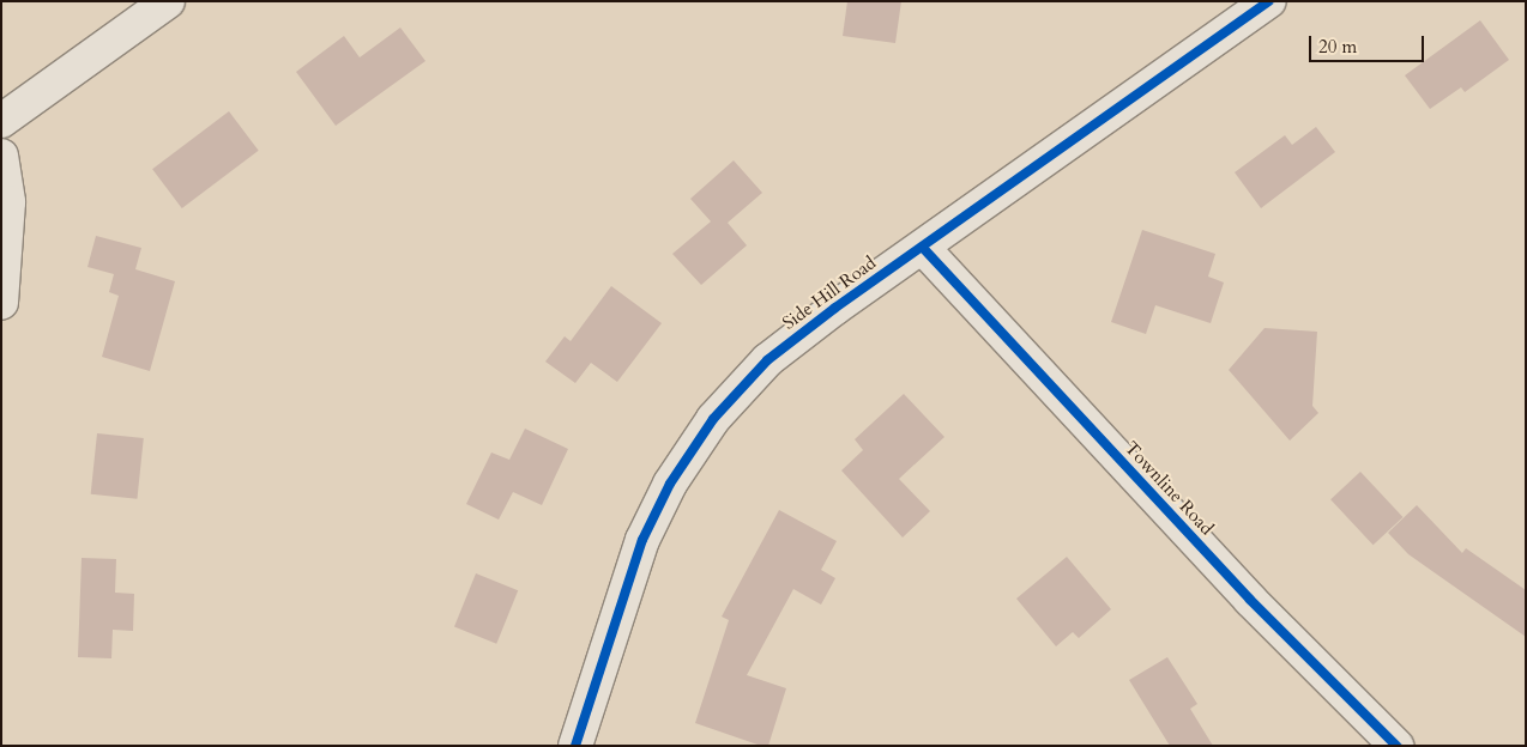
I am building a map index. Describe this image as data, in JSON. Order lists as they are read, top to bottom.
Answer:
{
  "streets": {
    "street": ["Side Hill Road", "Townline Road"]
  },
  "crossings": [
    ["Side Hill Road", "Townline Road"]
  ],
  "scale_bar": "20 m"
}
